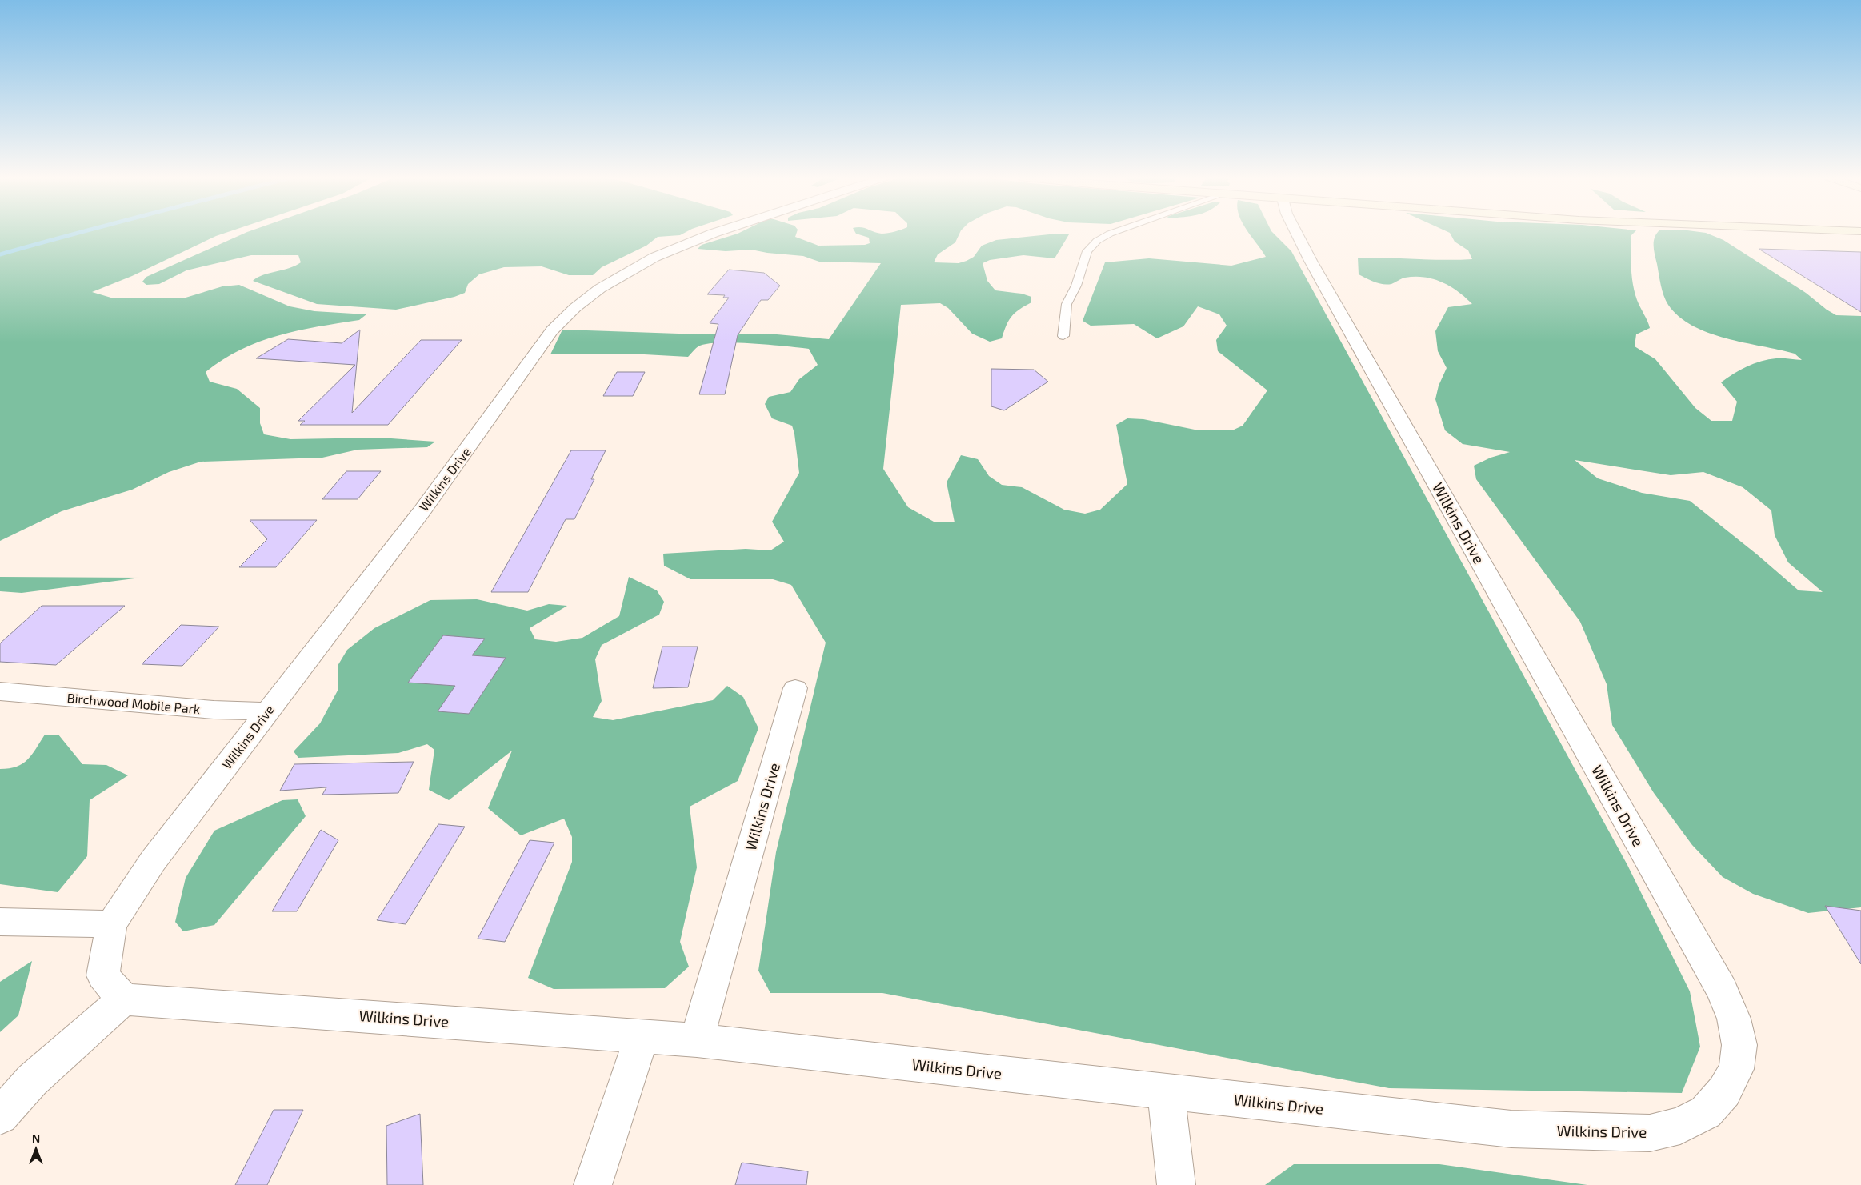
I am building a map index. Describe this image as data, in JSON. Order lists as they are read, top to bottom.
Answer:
{
  "streets": {
    "street": ["Wilkins Drive", "Birchwood Mobile Park"]
  },
  "crossings": [
    ["Wilkins Drive", "Birchwood Mobile Park"]
  ],
  "north": "top"
}
